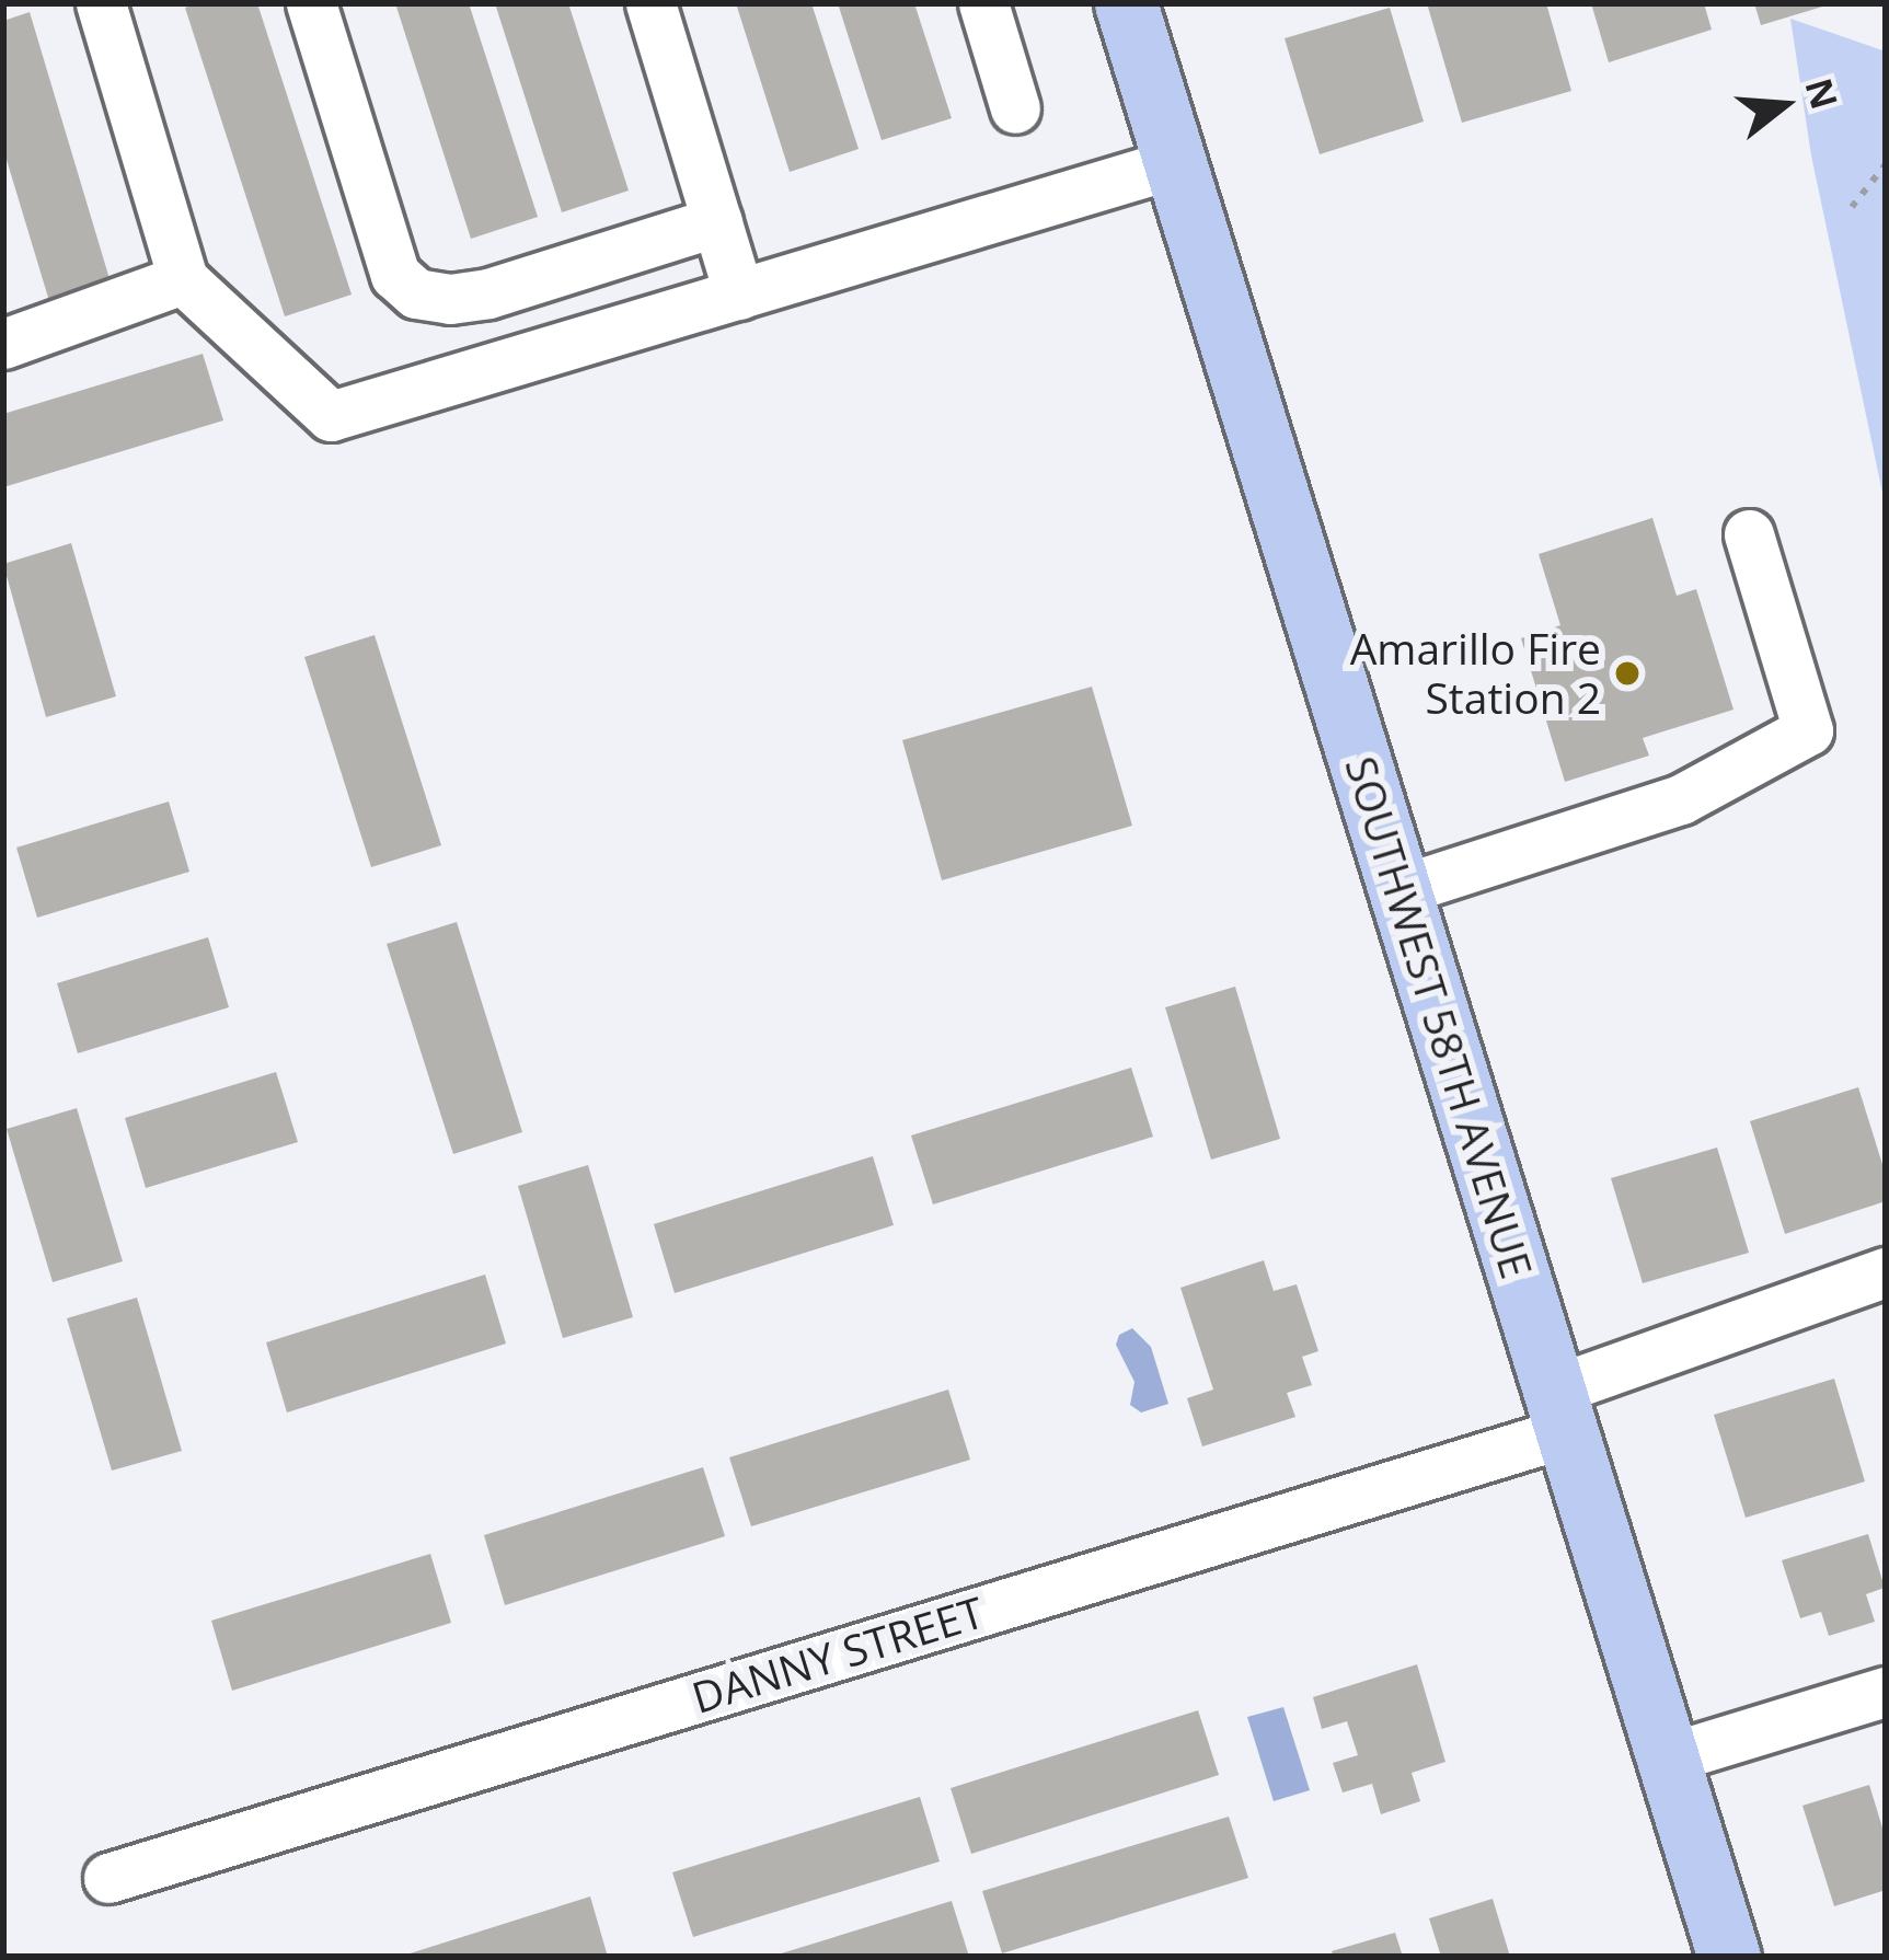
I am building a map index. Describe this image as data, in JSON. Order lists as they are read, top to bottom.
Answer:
{
  "streets": {
    "main road": ["SOUTHWEST 58TH AVENUE"],
    "street": ["DANNY STREET"]
  },
  "crossings": [
    ["SOUTHWEST 58TH AVENUE", "DANNY STREET"]
  ],
  "places": ["Amarillo Fire Station 2"],
  "north": "right"
}
